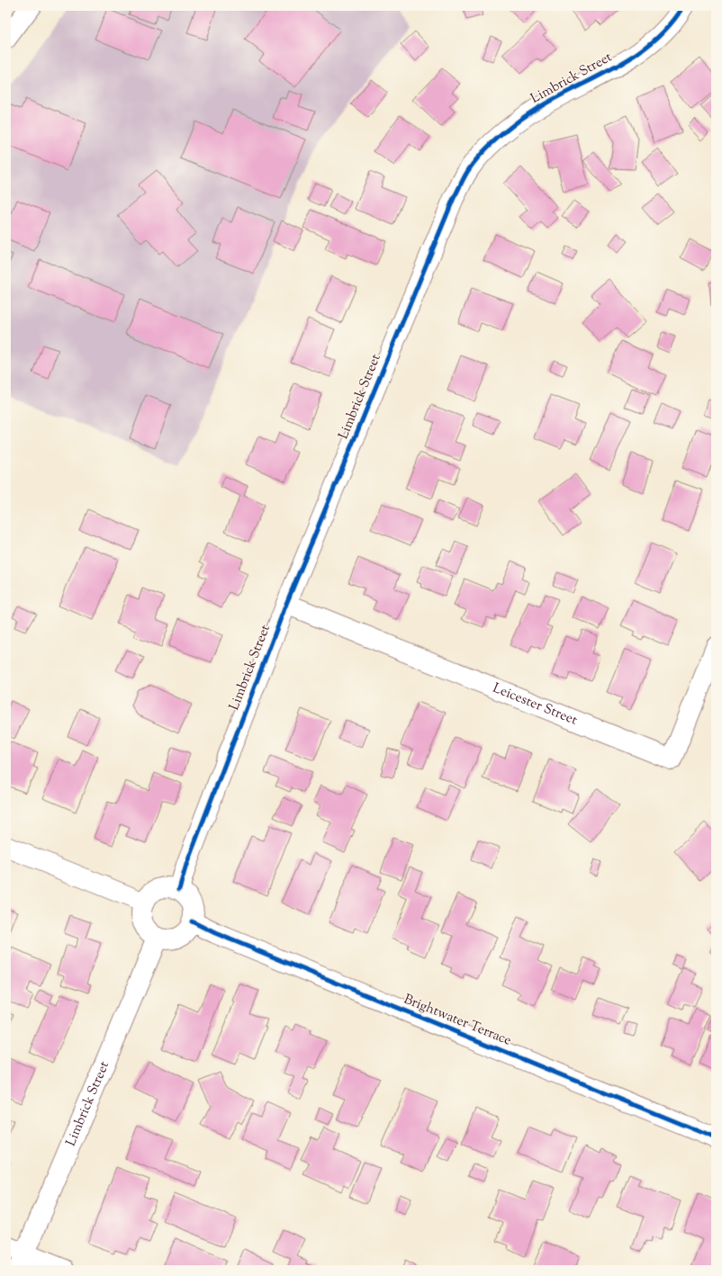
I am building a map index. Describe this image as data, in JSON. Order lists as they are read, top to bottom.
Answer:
{
  "streets": {
    "main road": ["Limbrick Street", "Leicester Street", "Brightwater Terrace"]
  },
  "crossings": [
    ["Limbrick Street", "Leicester Street"],
    ["Limbrick Street", "Brightwater Terrace"]
  ]
}
